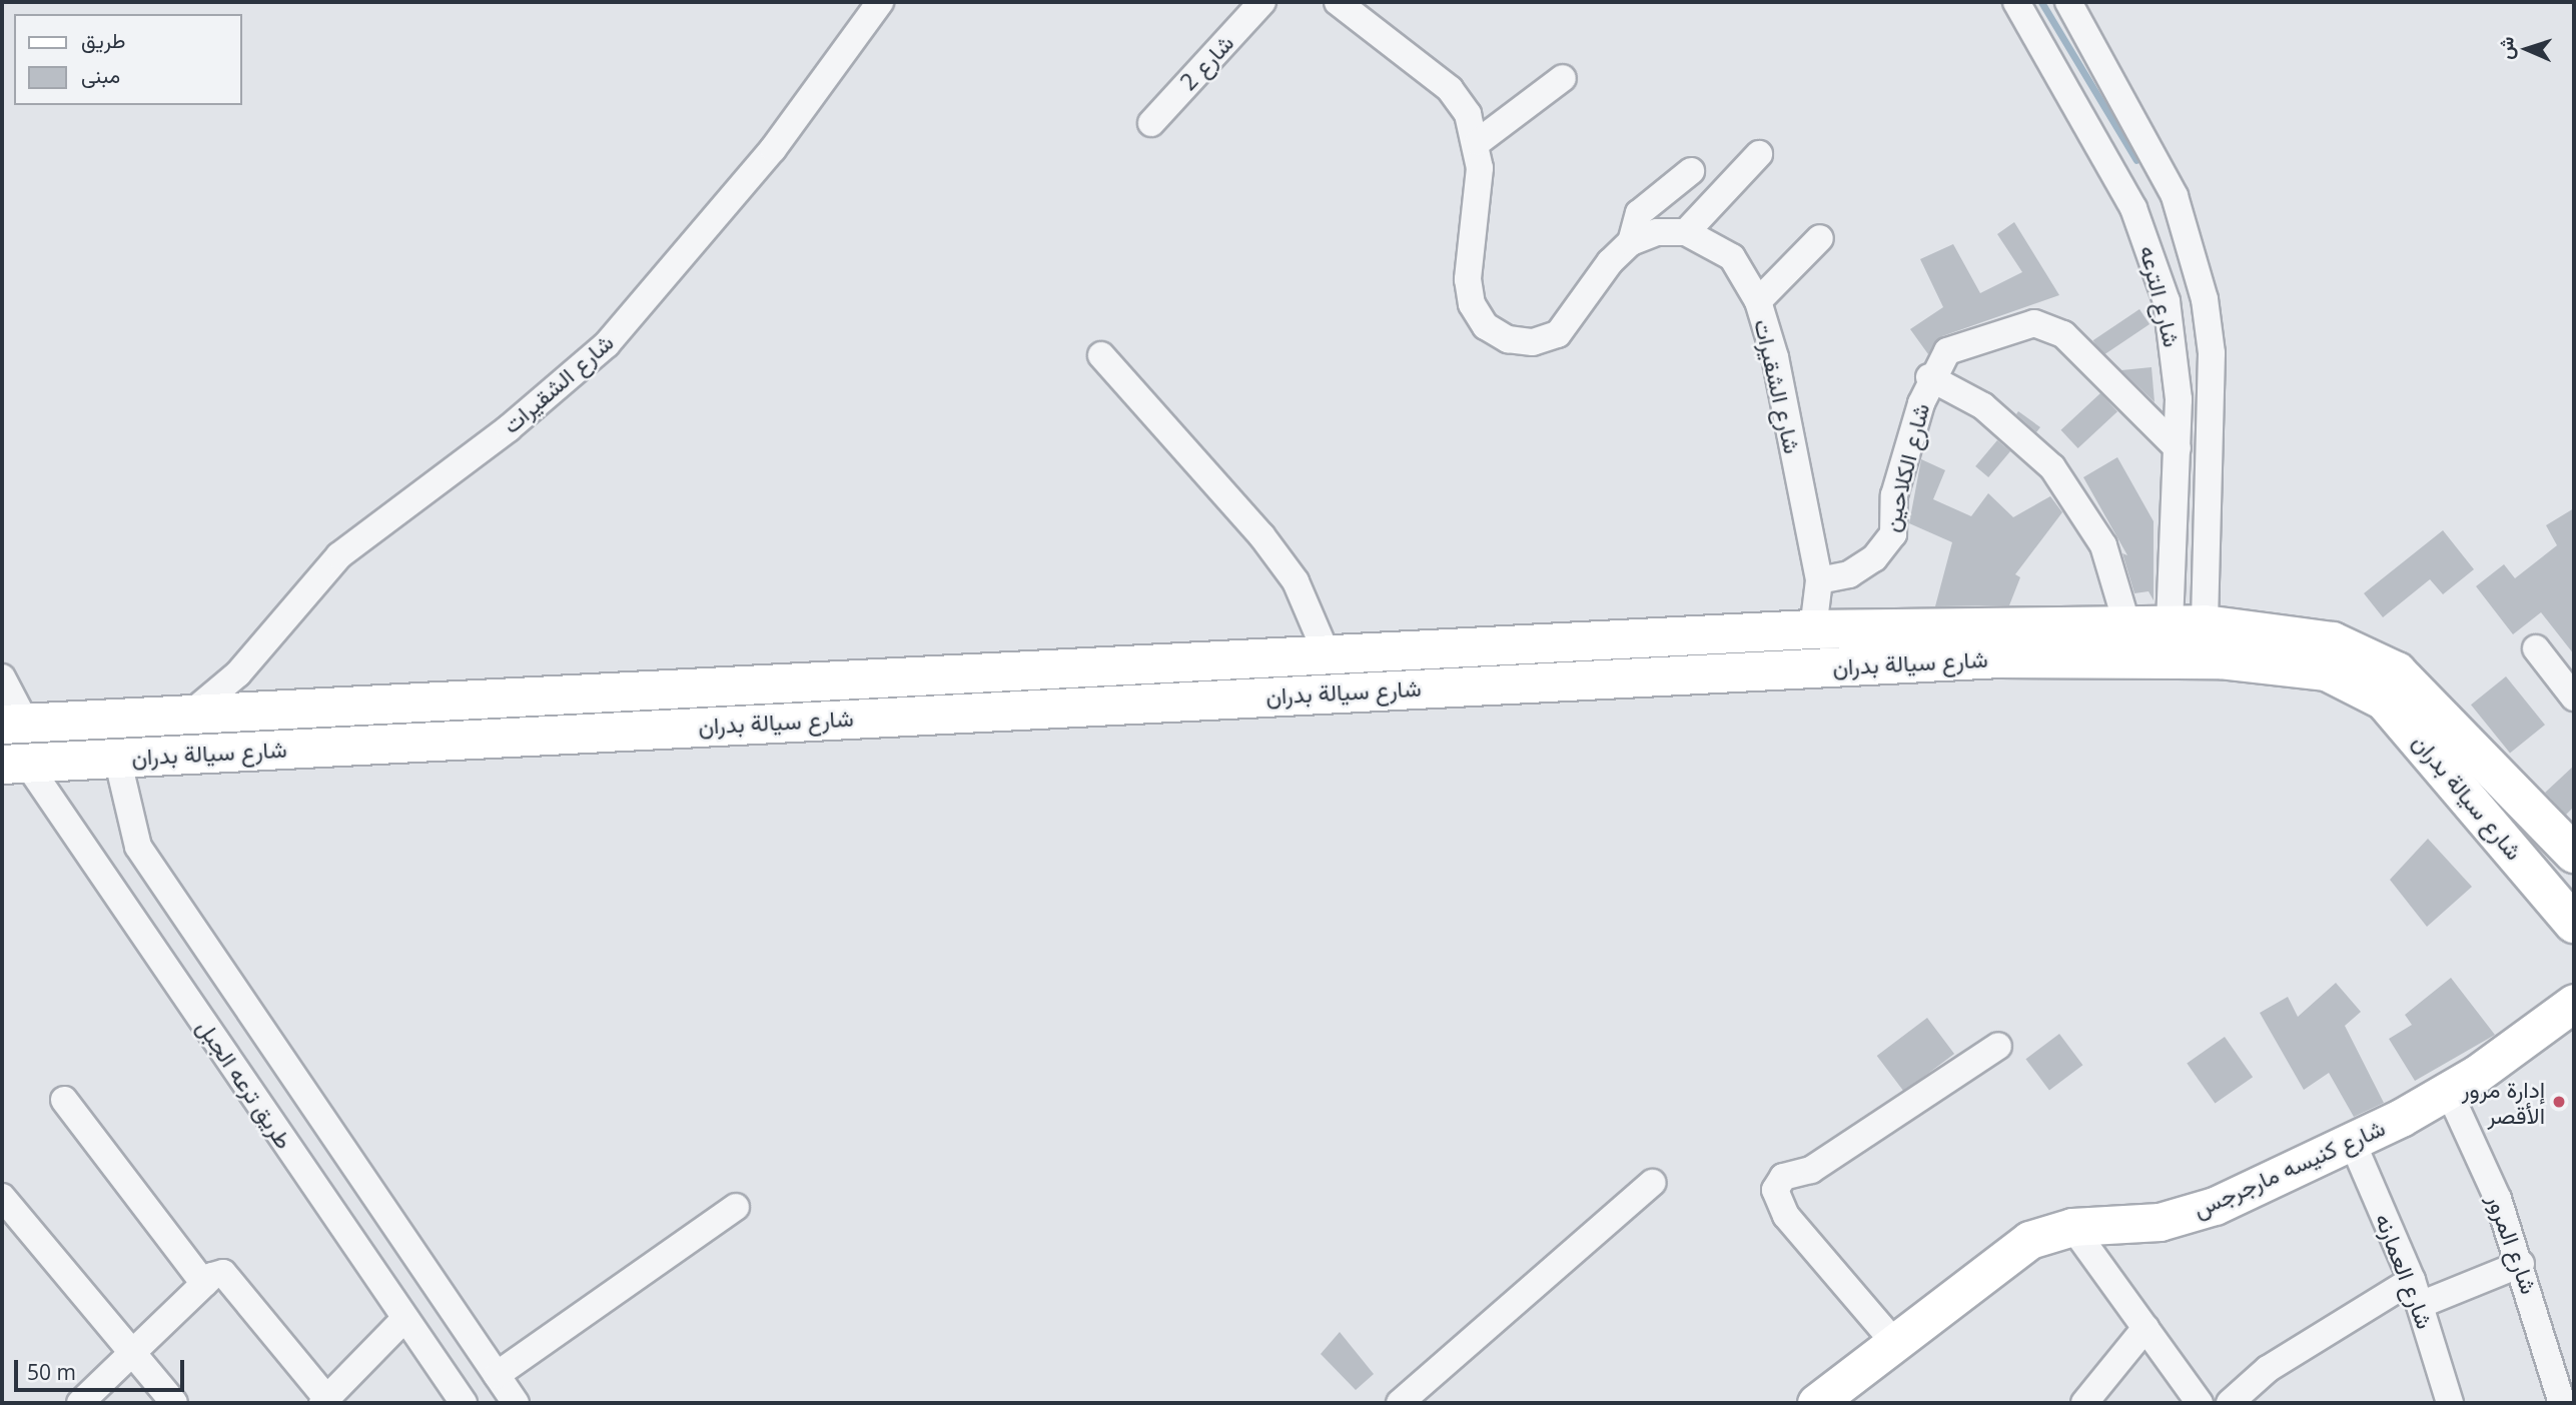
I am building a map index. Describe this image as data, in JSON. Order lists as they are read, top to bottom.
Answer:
{
  "streets": {
    "main road": ["شارع سيالة بدران"],
    "street": [
      "شارع 2",
      "شارع الترعه",
      "شارع الشقيرات",
      "شارع الكلاحين",
      "طريق ترعه الجبل",
      "شارع كنيسه مارجرجس",
      "شارع المرور",
      "شارع العمارنه"
    ]
  },
  "crossings": [
    ["شارع الترعه", "شارع الكلاحين"],
    ["شارع الترعه", "شارع سيالة بدران"],
    ["شارع الشقيرات", "شارع الكلاحين"],
    ["شارع الشقيرات", "شارع سيالة بدران"],
    ["شارع سيالة بدران", "طريق ترعه الجبل"],
    ["شارع كنيسه مارجرجس", "شارع المرور"],
    ["شارع كنيسه مارجرجس", "شارع العمارنه"]
  ],
  "places": ["إدارة مرور الأقصر"],
  "legend": ["طريق", "مبنى"],
  "scale_bar": "50 m",
  "north": "left"
}
